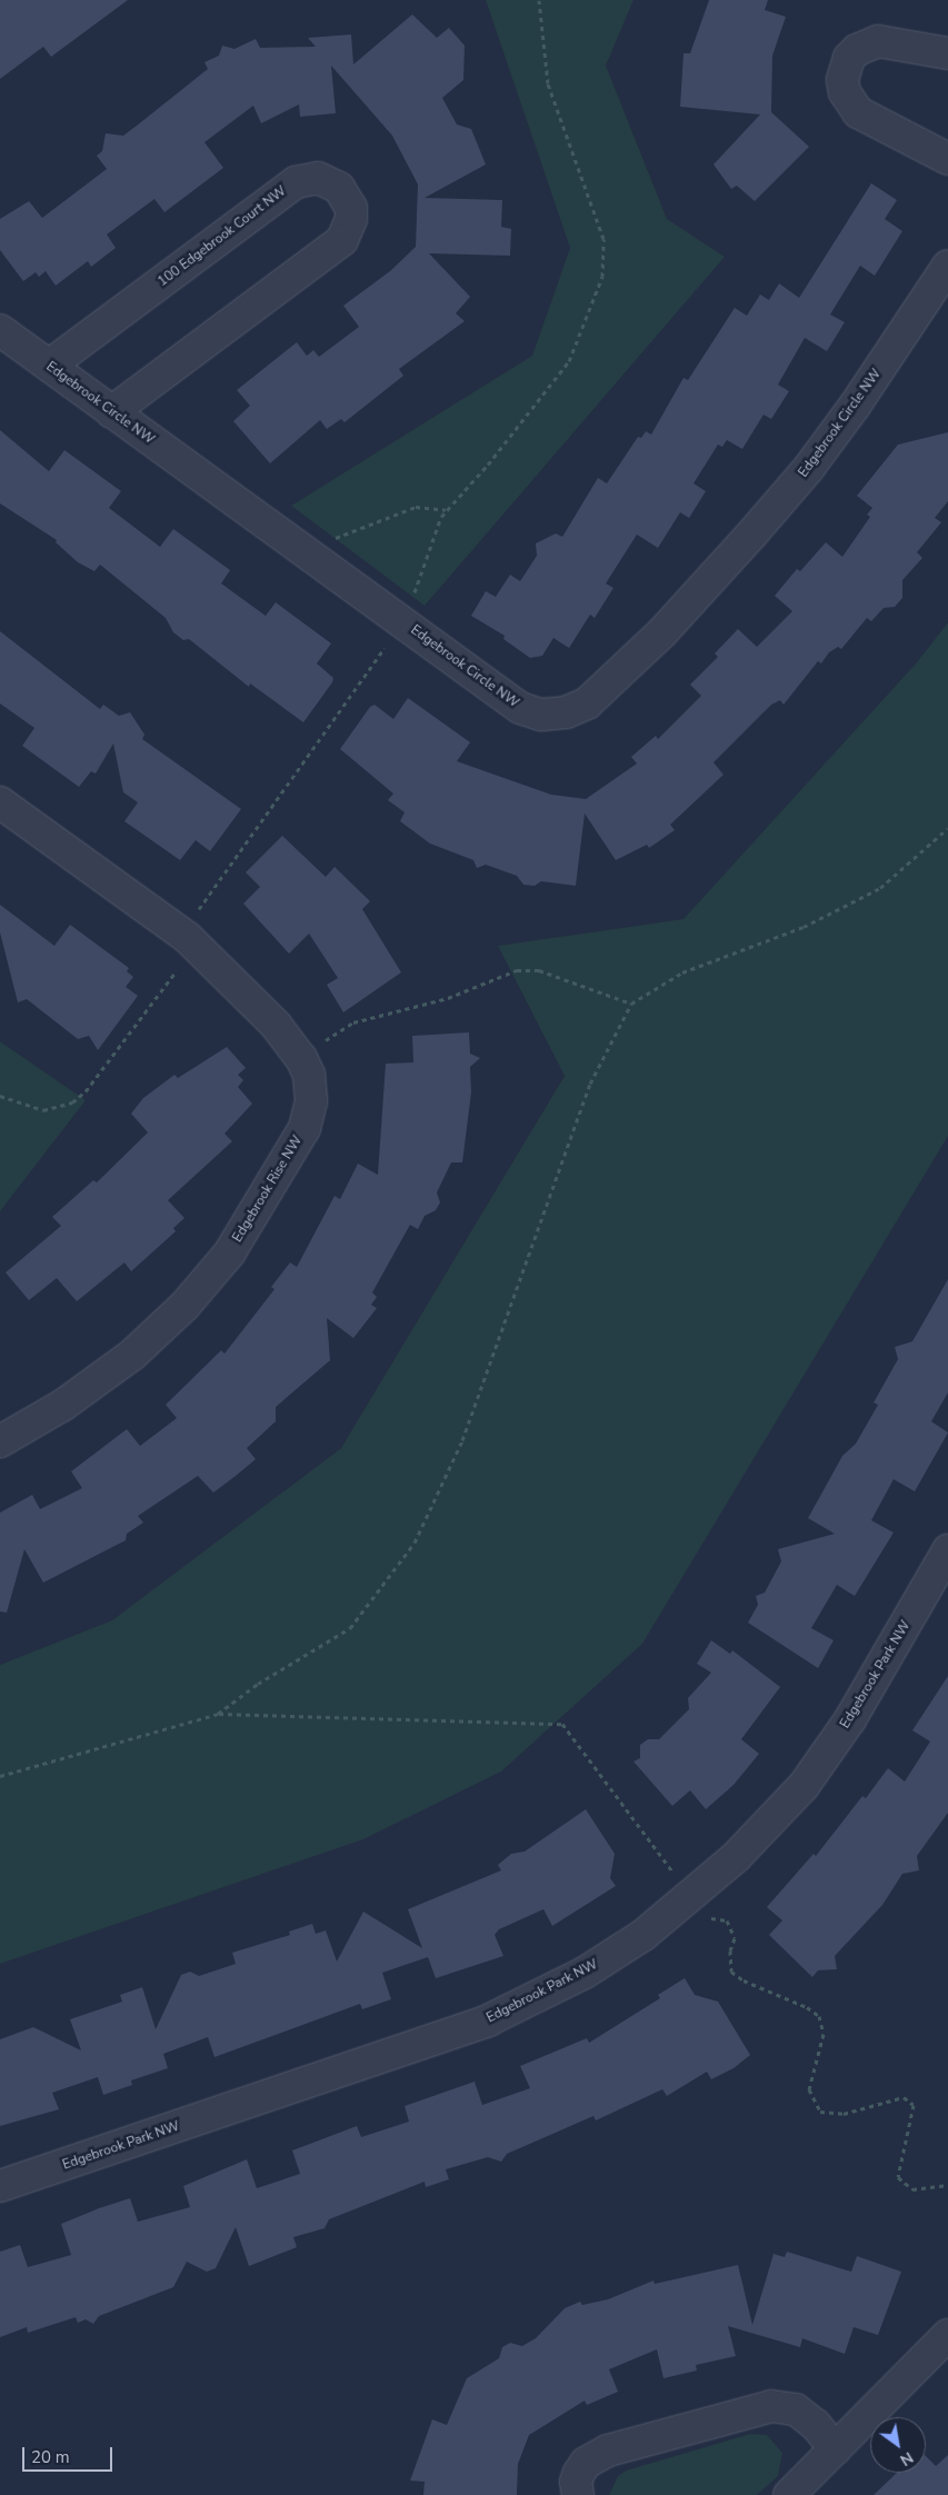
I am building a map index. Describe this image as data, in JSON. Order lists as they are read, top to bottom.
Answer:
{
  "streets": {
    "street": [
      "100 Edgebrook Court NW",
      "Edgebrook Circle NW",
      "Edgebrook Rise NW",
      "Edgebrook Park NW"
    ]
  },
  "crossings": [
    ["100 Edgebrook Court NW", "Edgebrook Circle NW"]
  ],
  "scale_bar": "20 m",
  "north": "bottom right"
}
